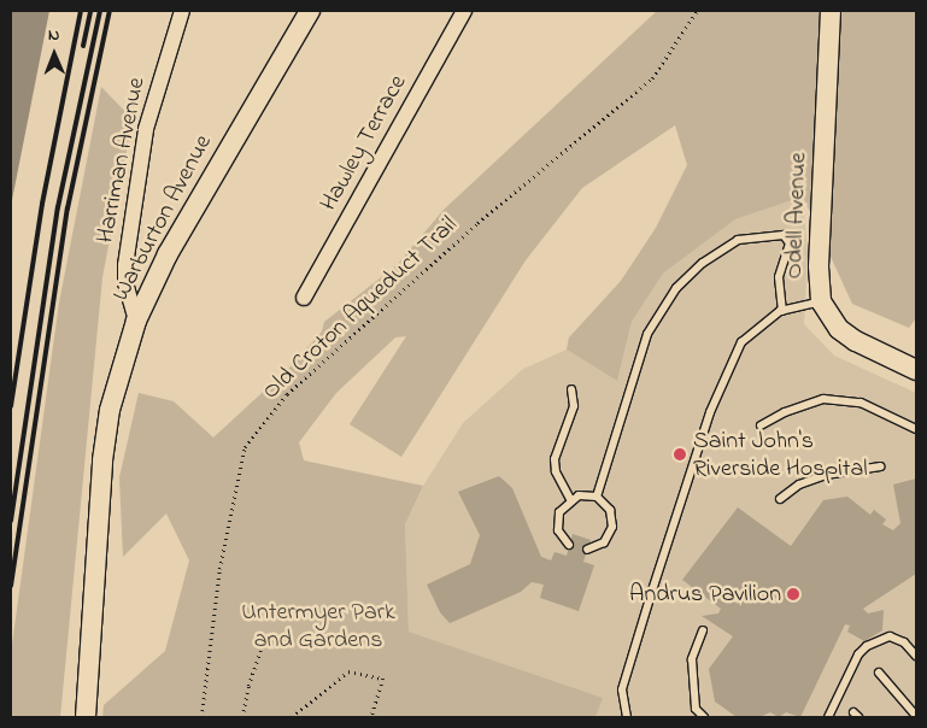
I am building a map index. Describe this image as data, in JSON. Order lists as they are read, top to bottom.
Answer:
{
  "streets": {
    "street": [
      "Hawley Terrace",
      "Harriman Avenue",
      "Odell Avenue",
      "Warburton Avenue"
    ],
    "path": ["Old Croton Aqueduct Trail"]
  },
  "crossings": [
    ["Harriman Avenue", "Warburton Avenue"]
  ],
  "parks": ["Untermyer Park and Gardens"],
  "places": ["Saint John's Riverside Hospital", "Andrus Pavilion"],
  "north": "top"
}
